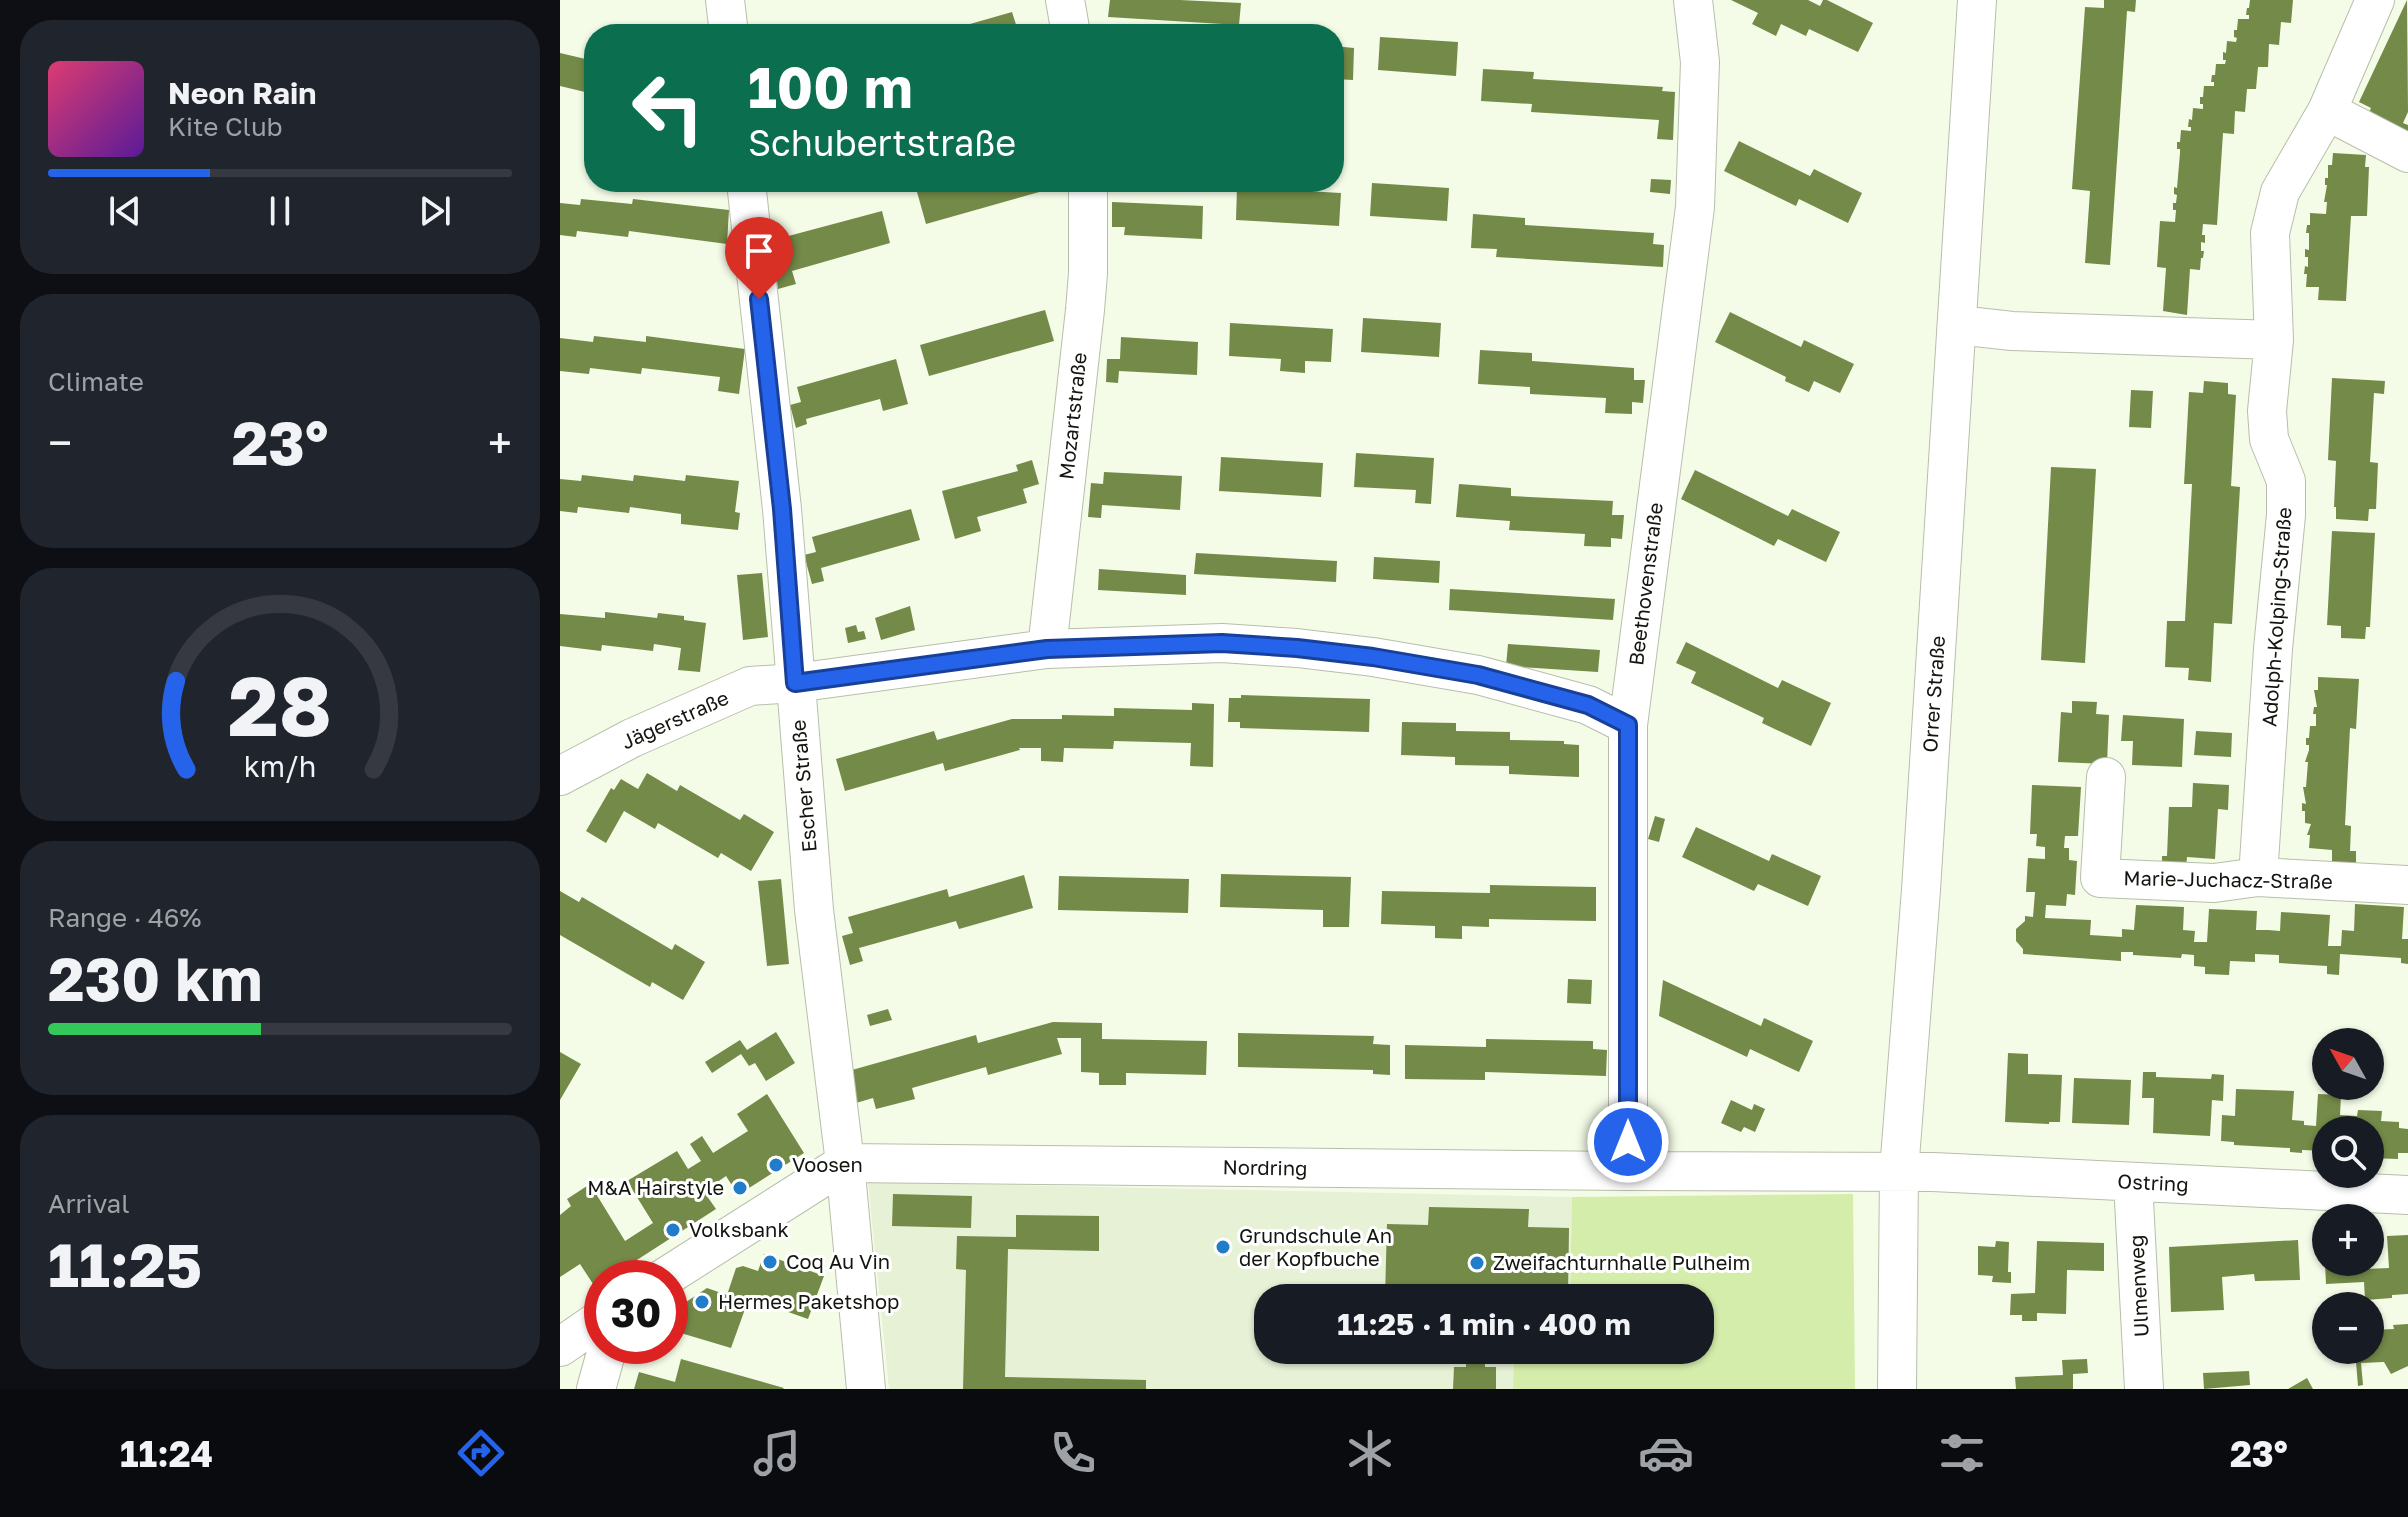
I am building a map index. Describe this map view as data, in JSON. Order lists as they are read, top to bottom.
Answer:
{
  "streets": {
    "street": [
      "Mozartstraße",
      "Beethovenstraße",
      "Adolph-Kolping-Straße",
      "Orrer Straße",
      "Jägerstraße",
      "Escher Straße",
      "Marie-Juchacz-Straße",
      "Nordring",
      "Ostring",
      "Ulmenweg"
    ]
  },
  "crossings": [
    ["Mozartstraße", "Jägerstraße"],
    ["Beethovenstraße", "Jägerstraße"],
    ["Beethovenstraße", "Nordring"],
    ["Adolph-Kolping-Straße", "Marie-Juchacz-Straße"],
    ["Orrer Straße", "Nordring"],
    ["Orrer Straße", "Ostring"],
    ["Jägerstraße", "Escher Straße"],
    ["Escher Straße", "Nordring"],
    ["Nordring", "Ostring"],
    ["Ostring", "Ulmenweg"]
  ],
  "places": [
    "Voosen",
    "M&A Hairstyle",
    "Volksbank",
    "Grundschule An der Kopfbuche",
    "Coq Au Vin",
    "Zweifachturnhalle Pulheim",
    "Hermes Paketshop"
  ],
  "north": "top left",
  "page": {
    "turn": ["100 m", "Schubertstraße"],
    "song": ["Neon Rain", "Kite Club"],
    "tile": [
      "Climate",
      ["Range · 46%", "230 km"],
      ["Arrival", "11:25"]
    ],
    "heat": ["−", "23°", "+"],
    "map_buttons": ["+", "−"],
    "limit": "30",
    "trip": "11:25 · 1 min · 400 m",
    "tabs": ["11:24", "23°"],
    "gauge": ["28", "km/h"]
  }
}
